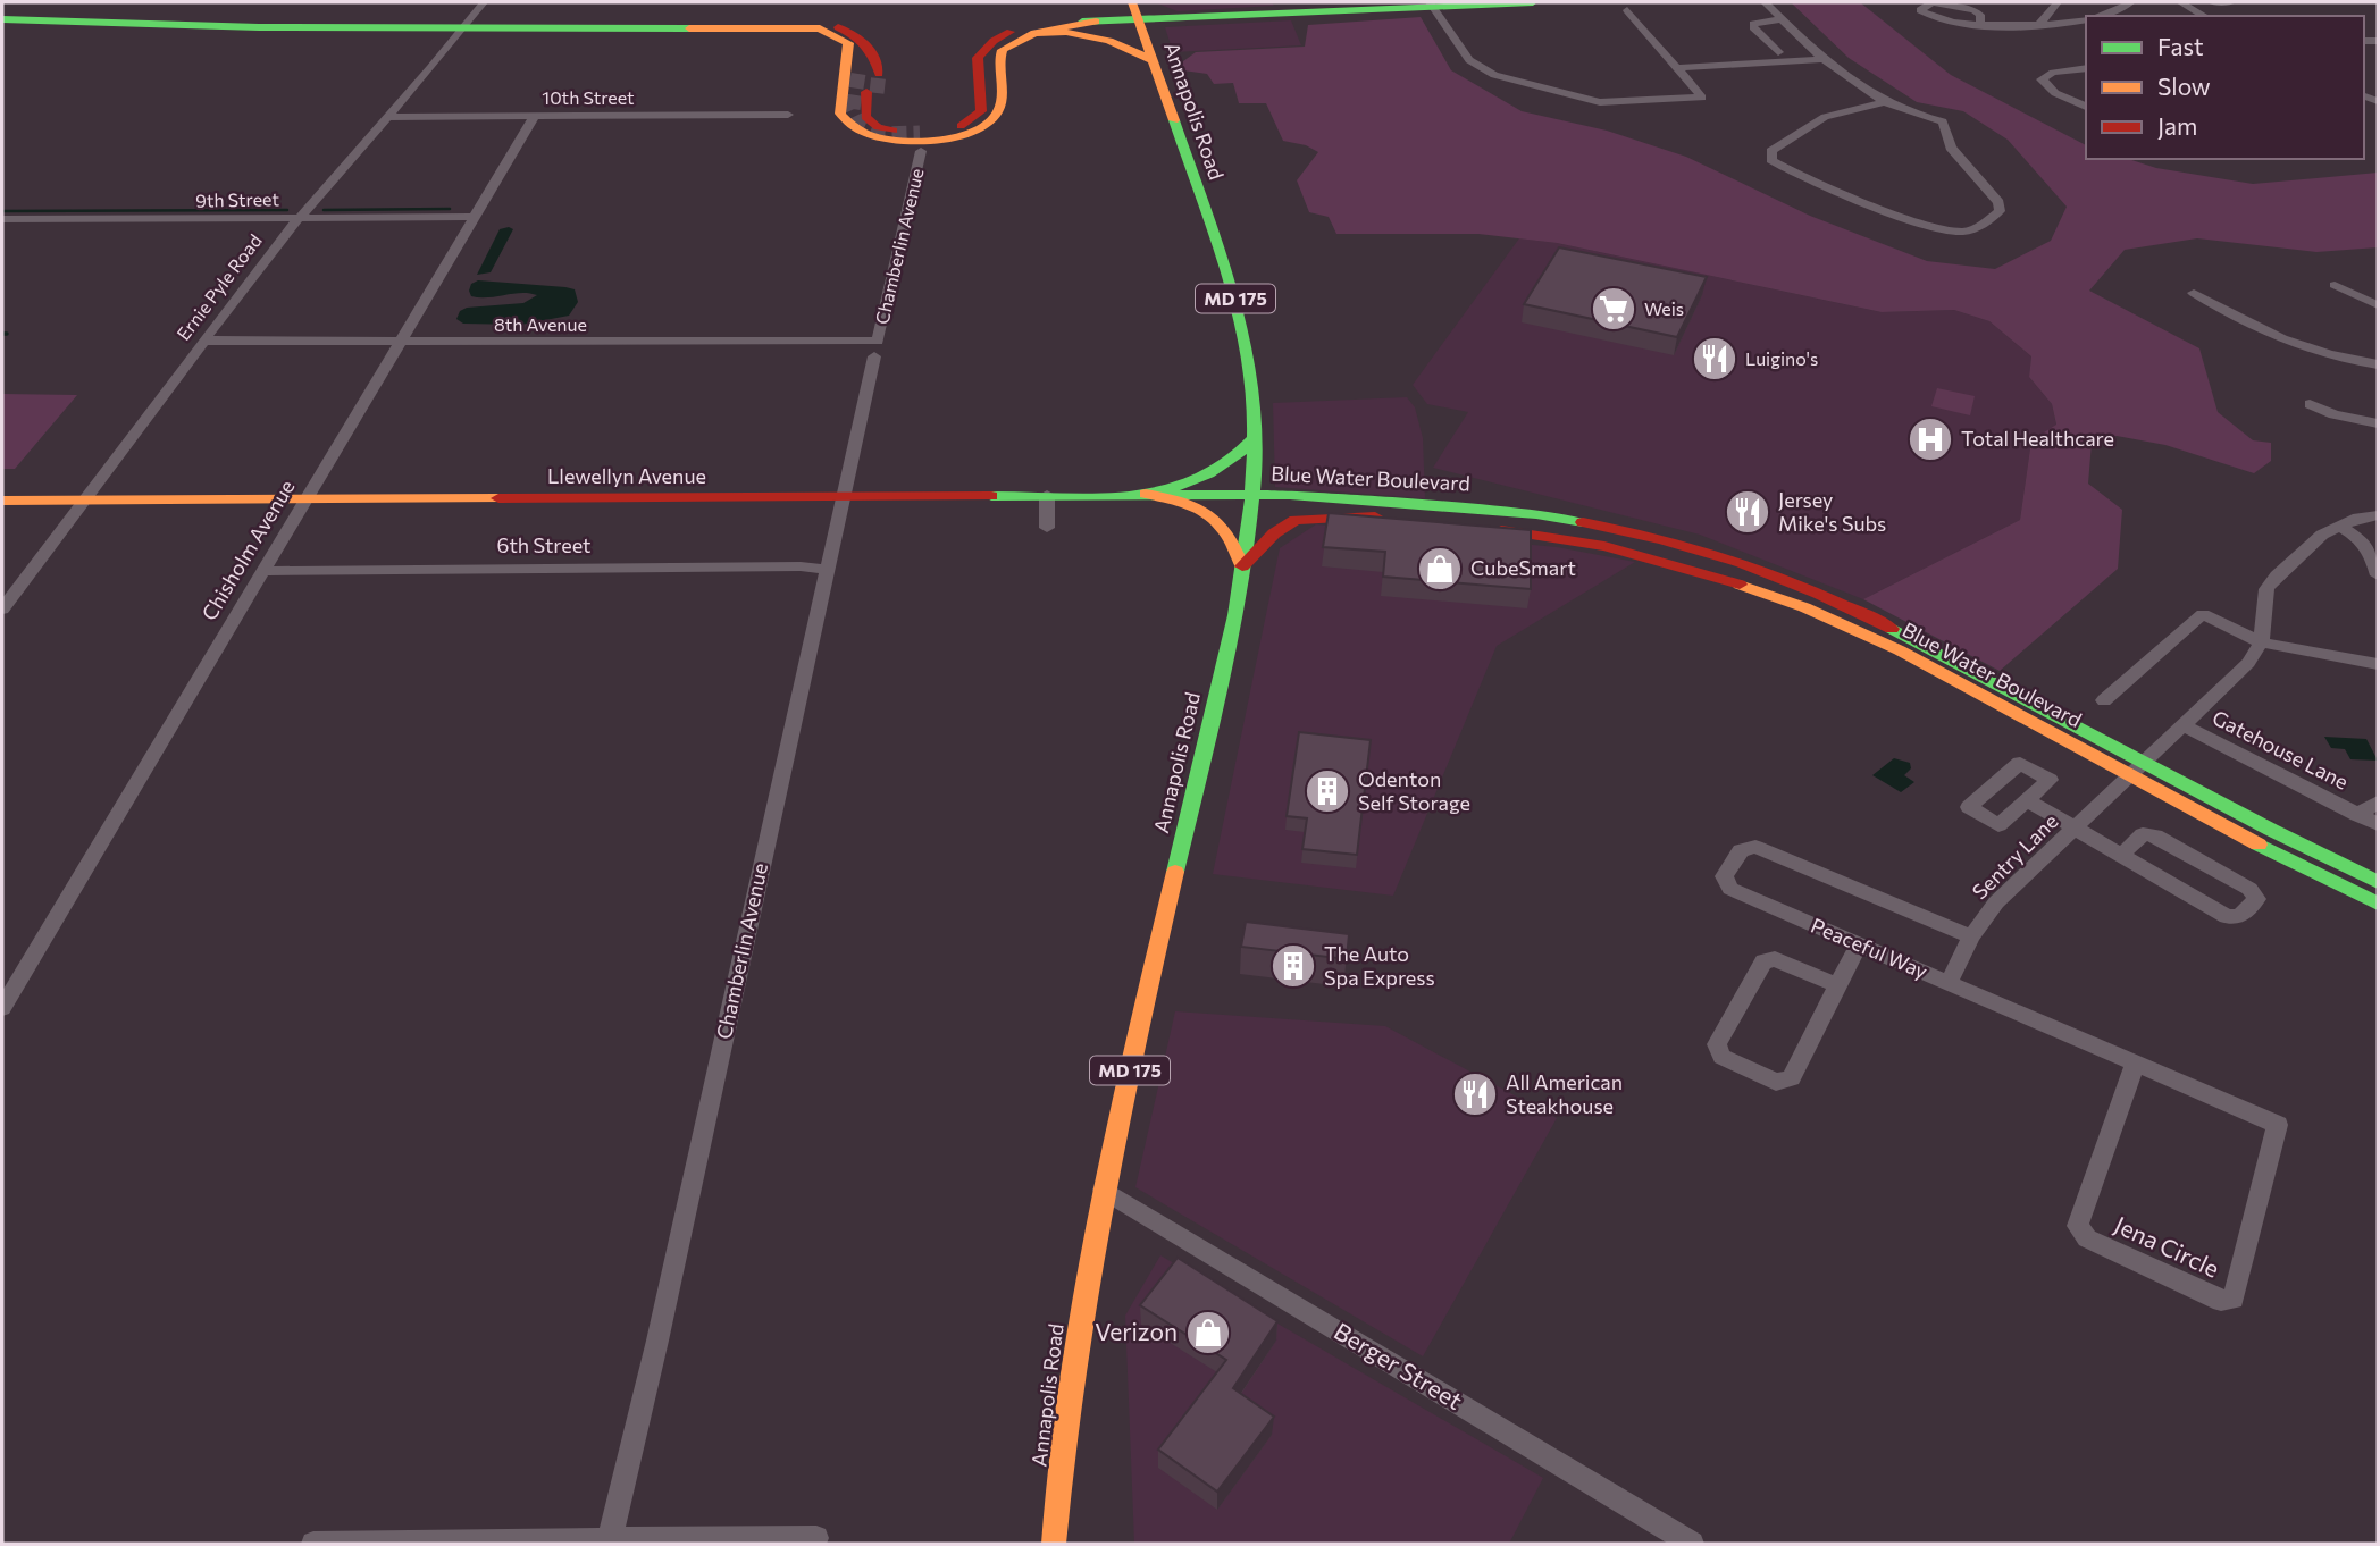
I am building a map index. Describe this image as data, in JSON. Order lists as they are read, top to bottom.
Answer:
{
  "streets": {
    "street": [
      "10th Street",
      "Annapolis Road",
      "9th Street",
      "Chamberlin Avenue",
      "Ernie Pyle Road",
      "MD 175",
      "8th Avenue",
      "Llewellyn Avenue",
      "Blue Water Boulevard",
      "6th Street",
      "Chisholm Avenue",
      "Gatehouse Lane",
      "Sentry Lane",
      "Peaceful Way",
      "Jena Circle",
      "Berger Street"
    ]
  },
  "crossings": [
    ["10th Street", "Ernie Pyle Road"],
    ["10th Street", "Chisholm Avenue"],
    ["Annapolis Road", "Llewellyn Avenue"],
    ["Annapolis Road", "Blue Water Boulevard"],
    ["Annapolis Road", "Berger Street"],
    ["9th Street", "Ernie Pyle Road"],
    ["9th Street", "Chisholm Avenue"],
    ["Chamberlin Avenue", "8th Avenue"],
    ["Chamberlin Avenue", "Llewellyn Avenue"],
    ["Chamberlin Avenue", "6th Street"],
    ["Ernie Pyle Road", "8th Avenue"],
    ["Ernie Pyle Road", "Llewellyn Avenue"],
    ["8th Avenue", "Chisholm Avenue"],
    ["Llewellyn Avenue", "Blue Water Boulevard"],
    ["Llewellyn Avenue", "Chisholm Avenue"],
    ["Blue Water Boulevard", "Sentry Lane"],
    ["6th Street", "Chisholm Avenue"],
    ["Gatehouse Lane", "Sentry Lane"],
    ["Sentry Lane", "Peaceful Way"],
    ["Peaceful Way", "Jena Circle"]
  ],
  "places": {
    "supermarket": ["Weis"],
    "restaurant": ["Luigino's", "Jersey Mike's Subs", "All American Steakhouse"],
    "hospital": ["Total Healthcare"],
    "shop": ["CubeSmart", "Verizon"],
    "building": ["Odenton Self Storage", "The Auto Spa Express"]
  },
  "legend": ["Fast", "Slow", "Jam"]
}
